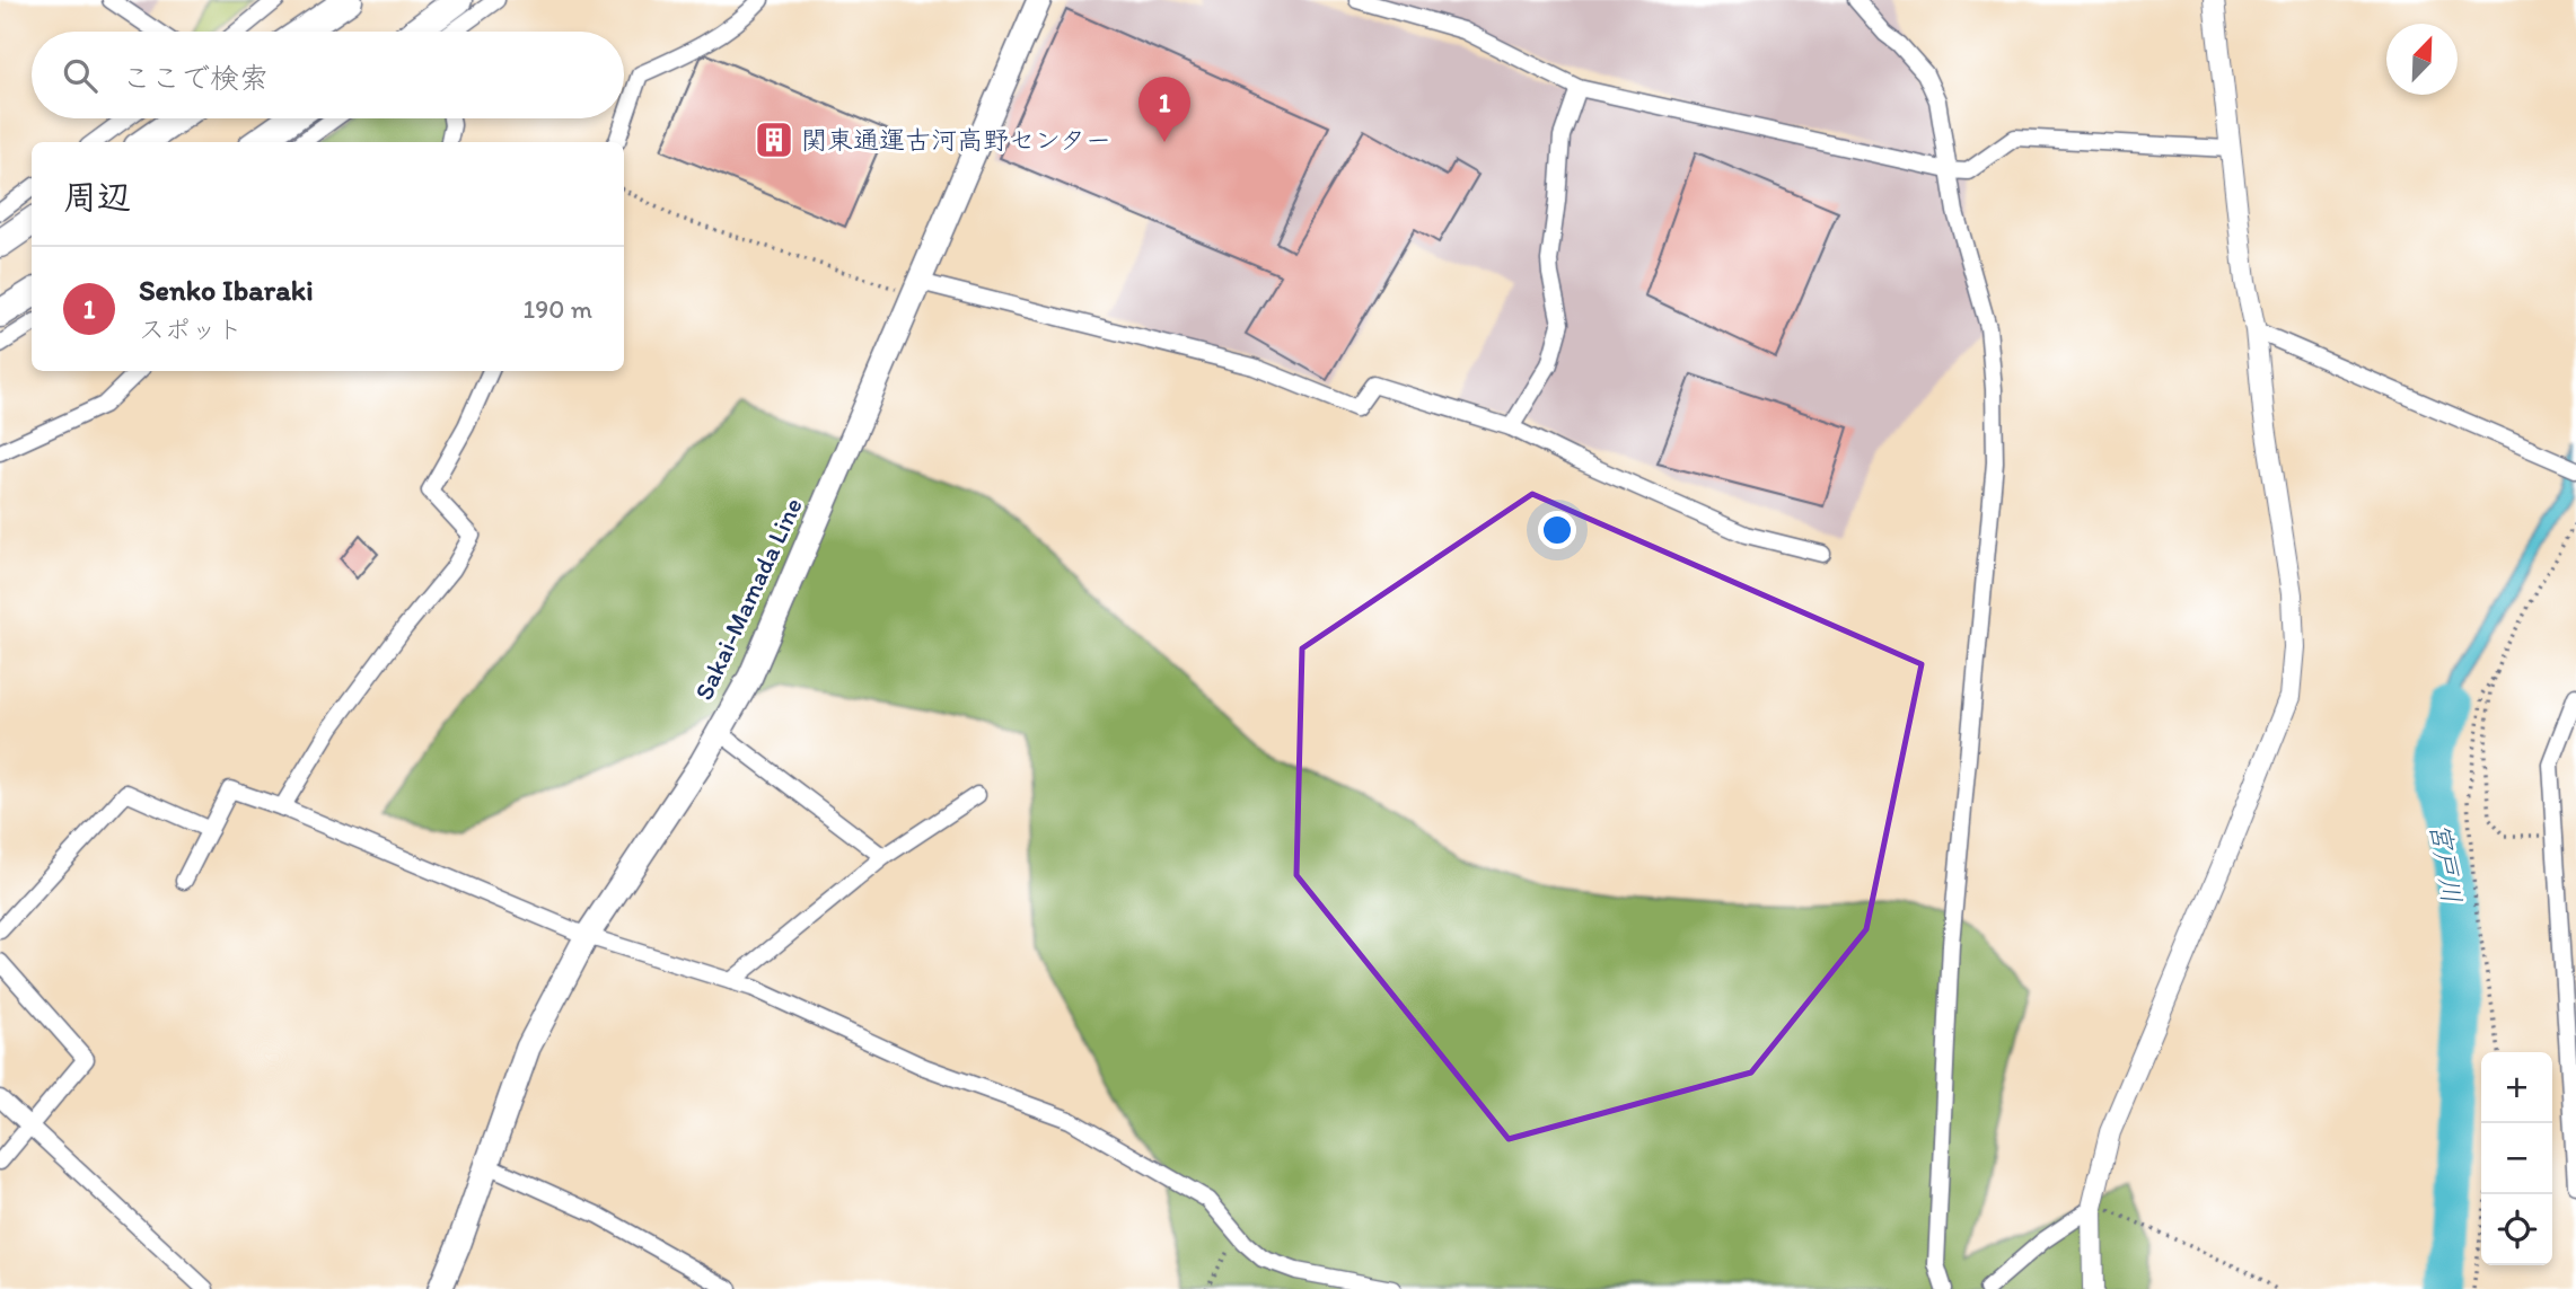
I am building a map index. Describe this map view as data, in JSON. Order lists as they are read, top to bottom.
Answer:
{
  "streets": {
    "main road": ["Sakai-Mamada Line"]
  },
  "water": ["宮戸川"],
  "places": {
    "building": ["関東通運古河高野センター"]
  },
  "north": "top right",
  "page": {
    "search": "ここで検索",
    "pins": "1",
    "heading": "周辺",
    "list": [
      {
        "mark": "1",
        "name": "Senko Ibaraki",
        "note": "スポット",
        "value": "190 m"
      }
    ],
    "map_buttons": ["+", "−"]
  }
}
